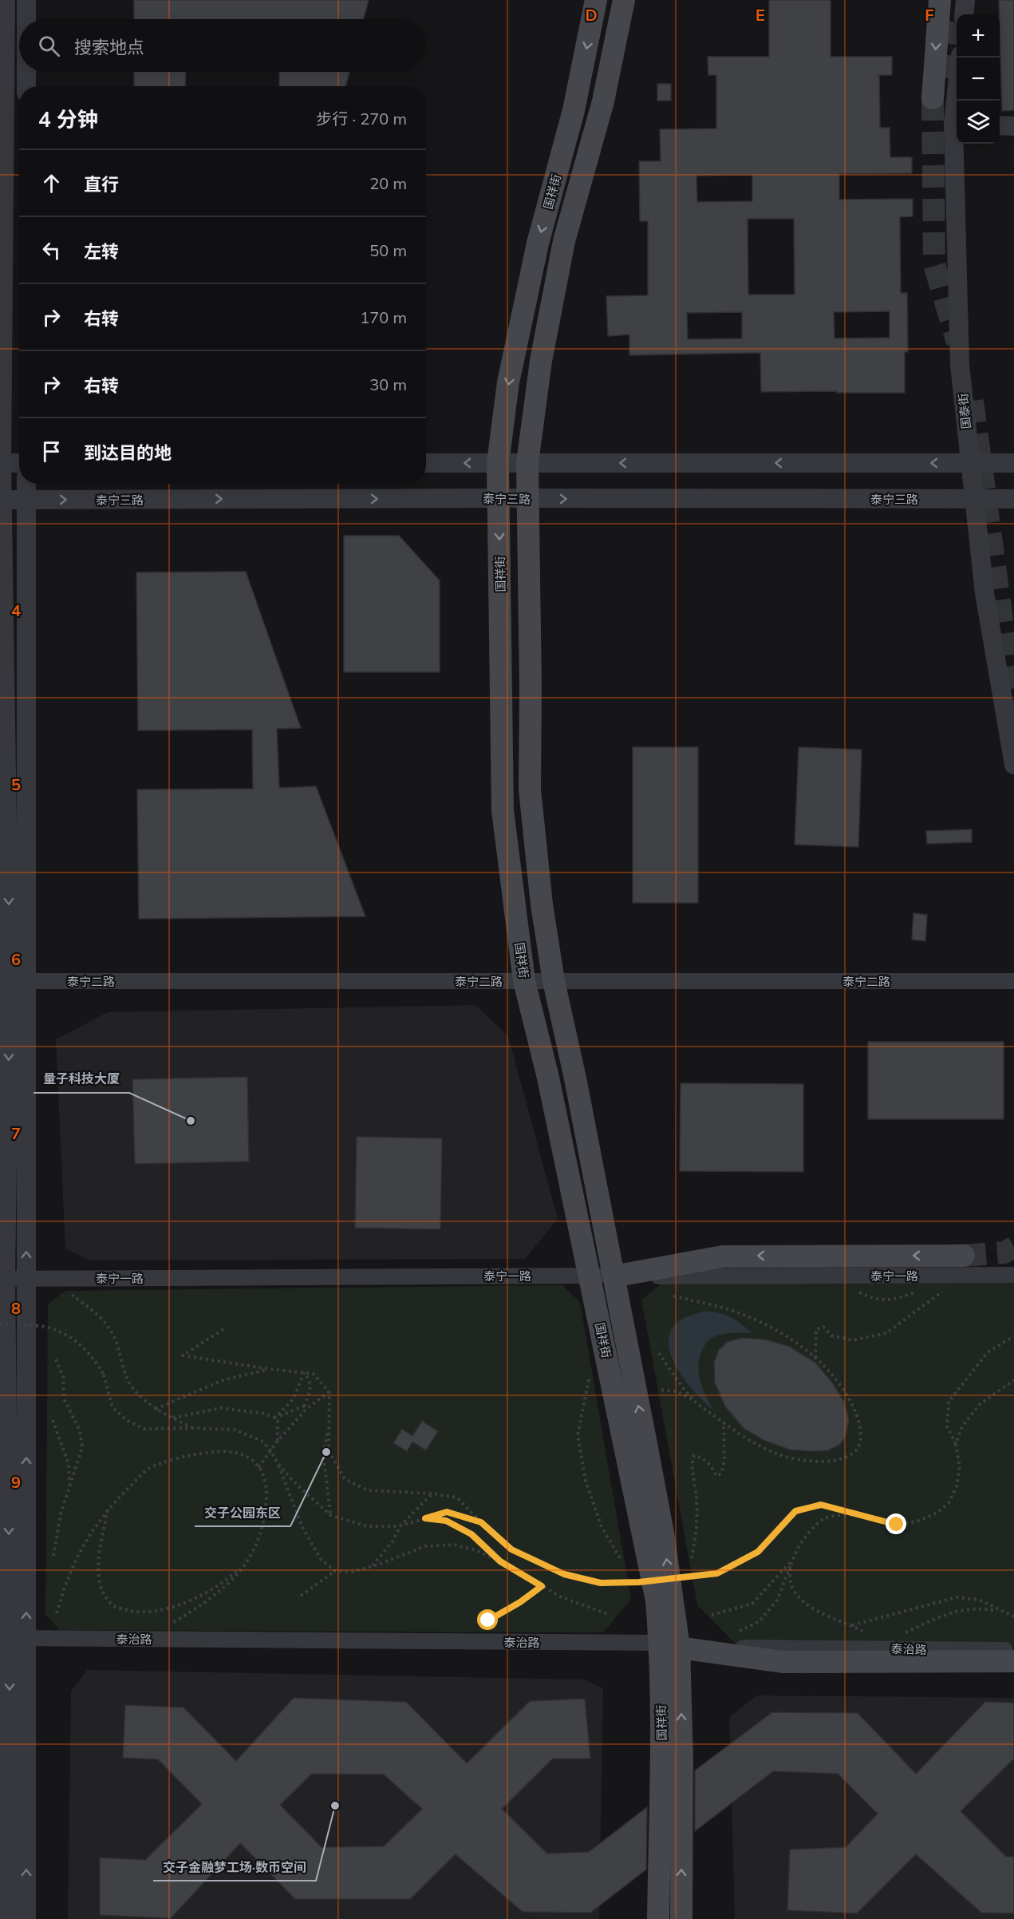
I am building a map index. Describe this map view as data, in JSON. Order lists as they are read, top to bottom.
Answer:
{
  "streets": {
    "main road": ["国祥街"],
    "street": [
      "国泰街",
      "泰宁三路",
      "泰宁二路",
      "泰宁一路",
      "泰治路"
    ]
  },
  "crossings": [
    ["国祥街", "泰宁三路"],
    ["国祥街", "泰宁二路"],
    ["国祥街", "泰宁一路"],
    ["国祥街", "泰治路"],
    ["国泰街", "泰宁三路"]
  ],
  "places": ["量子科技大厦", "交子公园东区", "交子金融梦工场·数币空间"],
  "page": {
    "map_buttons": ["+", "−"],
    "search": "搜索地点",
    "heading": ["4 分钟", "步行 · 270 m"],
    "list": [
      ["直行", "20 m"],
      ["左转", "50 m"],
      ["右转", "170 m"],
      ["右转", "30 m"],
      "到达目的地"
    ]
  },
  "grid": {
    "columns": ["D", "E", "F"],
    "rows": [
      "4",
      "5",
      "6",
      "7",
      "8",
      "9"
    ]
  }
}
